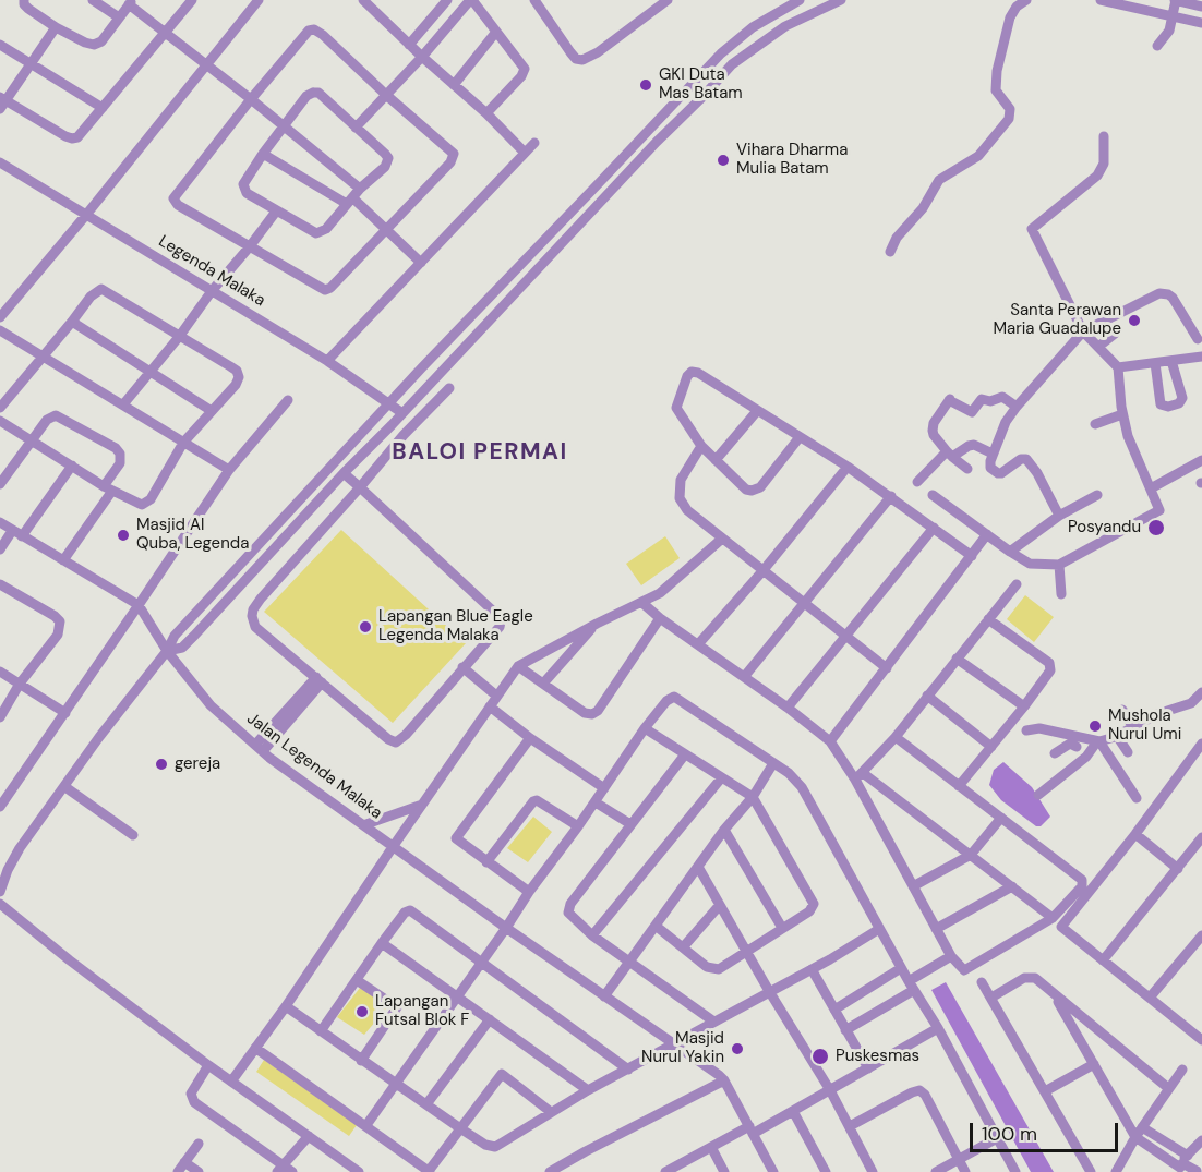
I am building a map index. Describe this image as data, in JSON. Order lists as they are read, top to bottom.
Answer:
{
  "streets": {
    "street": ["Legenda Malaka", "Jalan Legenda Malaka"]
  },
  "districts": ["BALOI PERMAI"],
  "places": [
    "GKI Duta Mas Batam",
    "Vihara Dharma Mulia Batam",
    "Santa Perawan Maria Guadalupe",
    "Posyandu",
    "Masjid Al Quba, Legenda",
    "Lapangan Blue Eagle Legenda Malaka",
    "Mushola Nurul Umi",
    "gereja",
    "Lapangan Futsal Blok F",
    "Masjid Nurul Yakin",
    "Puskesmas"
  ],
  "scale_bar": "100 m"
}
